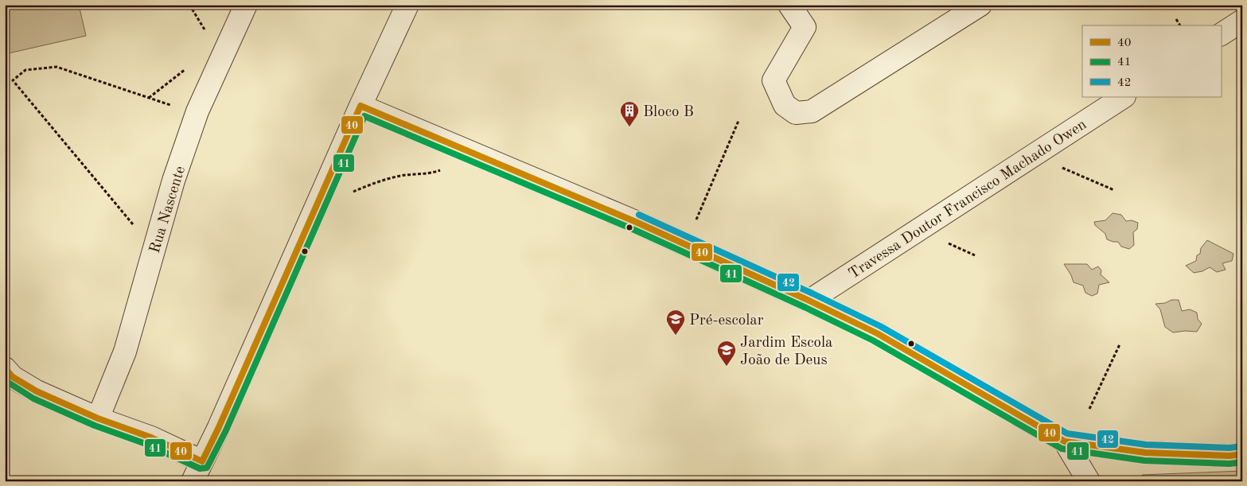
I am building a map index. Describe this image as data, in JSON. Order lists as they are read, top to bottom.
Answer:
{
  "streets": {
    "street": ["Travessa Doutor Francisco Machado Owen", "Rua Nascente"]
  },
  "places": {
    "building": ["Bloco B"],
    "school or university": ["Pré-escolar", "Jardim Escola João de Deus"]
  },
  "lines": ["transit line 40", "transit line 41", "transit line 42"],
  "legend": ["40", "41", "42"]
}
